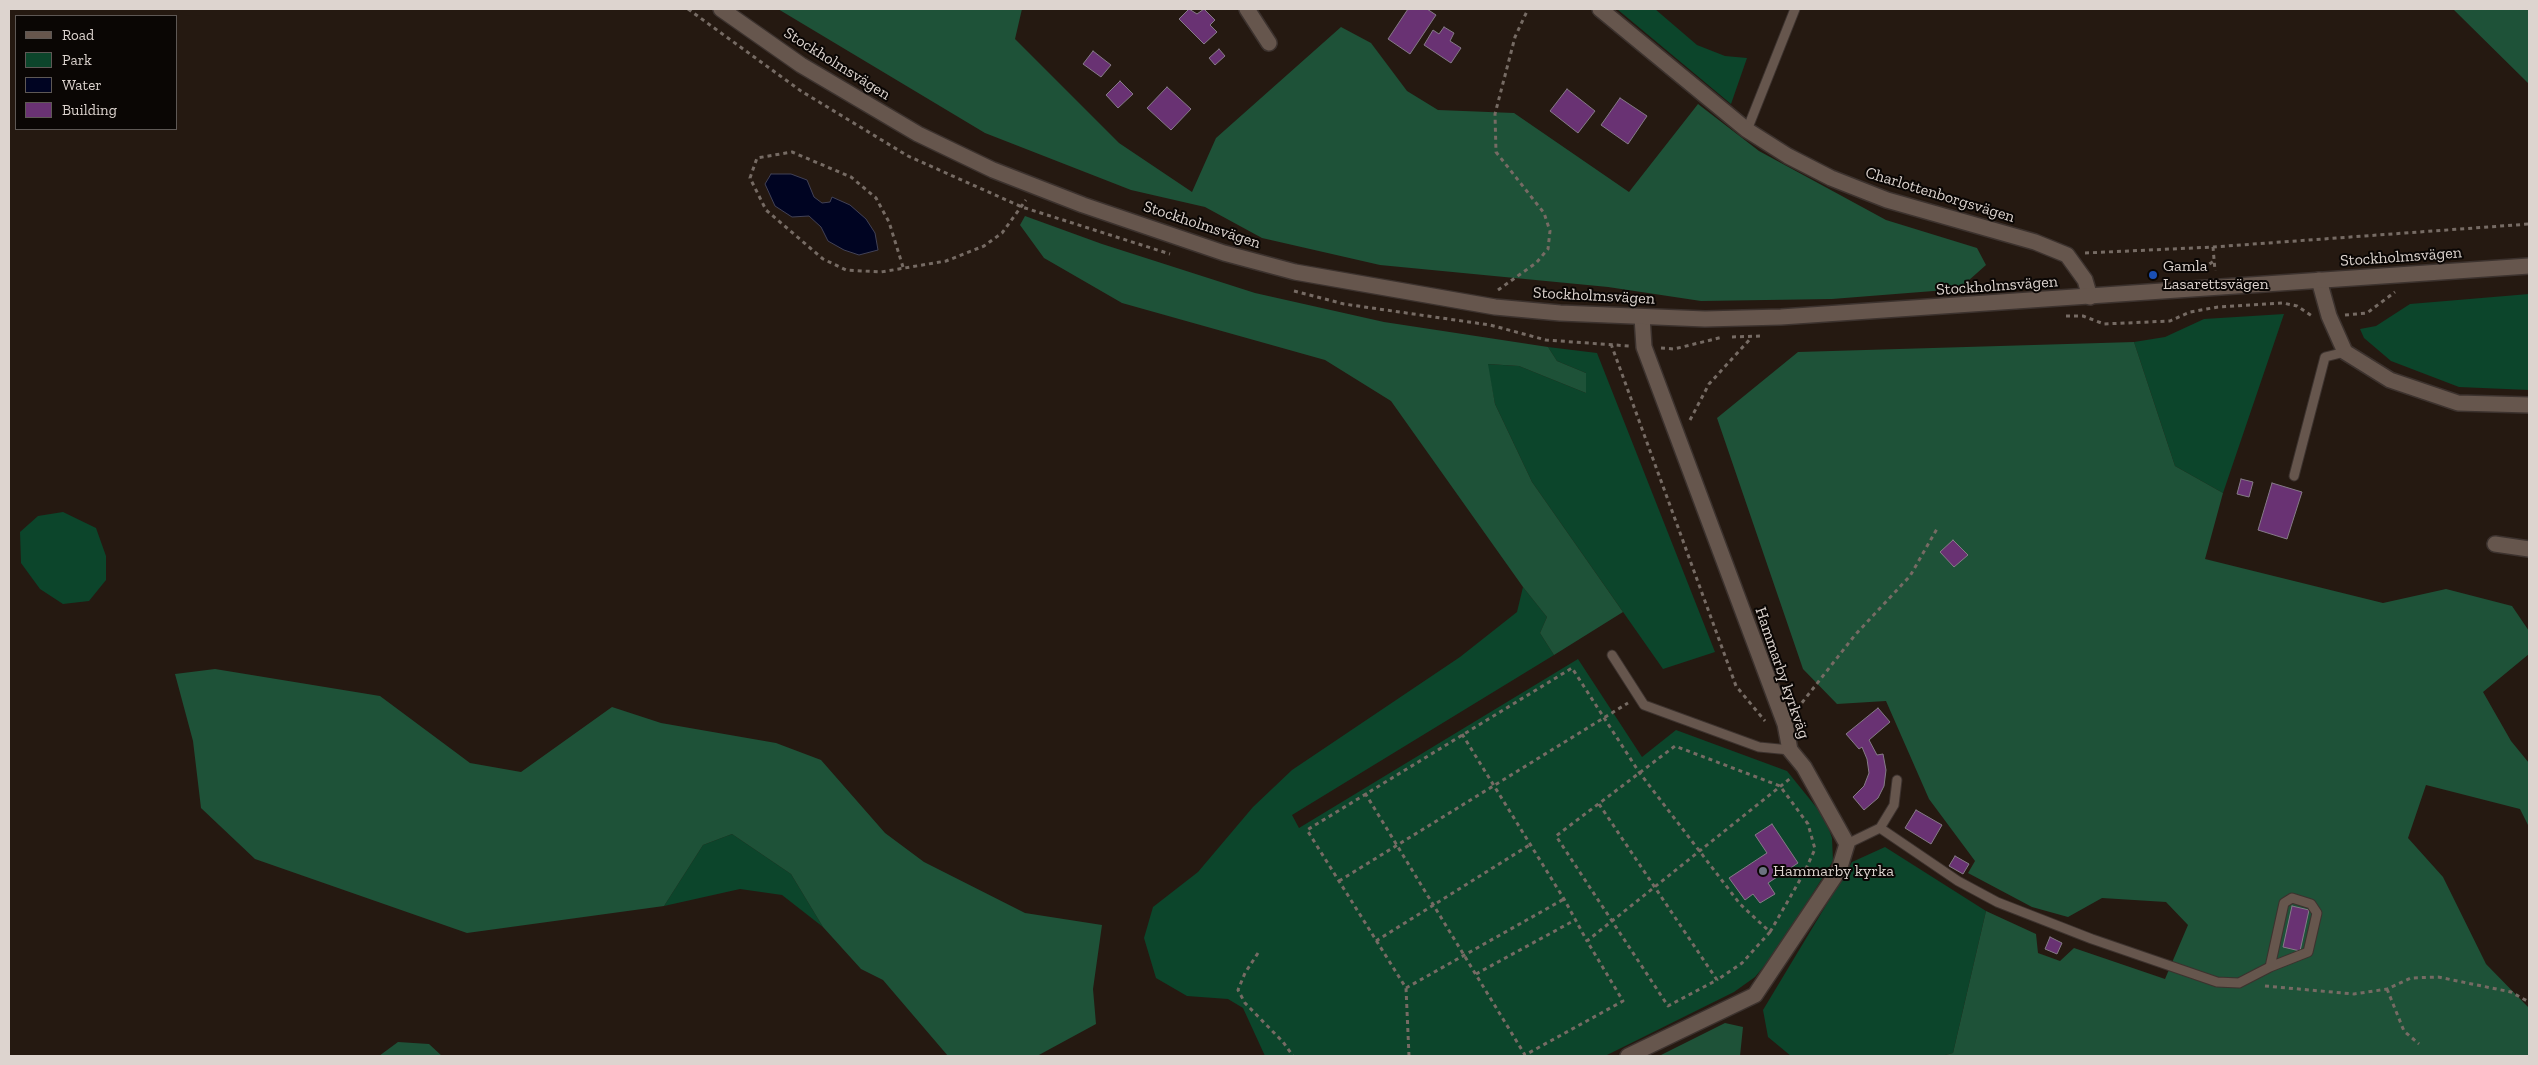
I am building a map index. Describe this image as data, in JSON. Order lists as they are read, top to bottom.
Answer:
{
  "streets": {
    "street": ["Stockholmsvägen", "Charlottenborgsvägen", "Hammarby kyrkväg"]
  },
  "crossings": [
    ["Stockholmsvägen", "Hammarby kyrkväg"]
  ],
  "places": ["Gamla Lasarettsvägen", "Hammarby kyrka"],
  "legend": [
    "Road",
    "Park",
    "Water",
    "Building"
  ]
}
